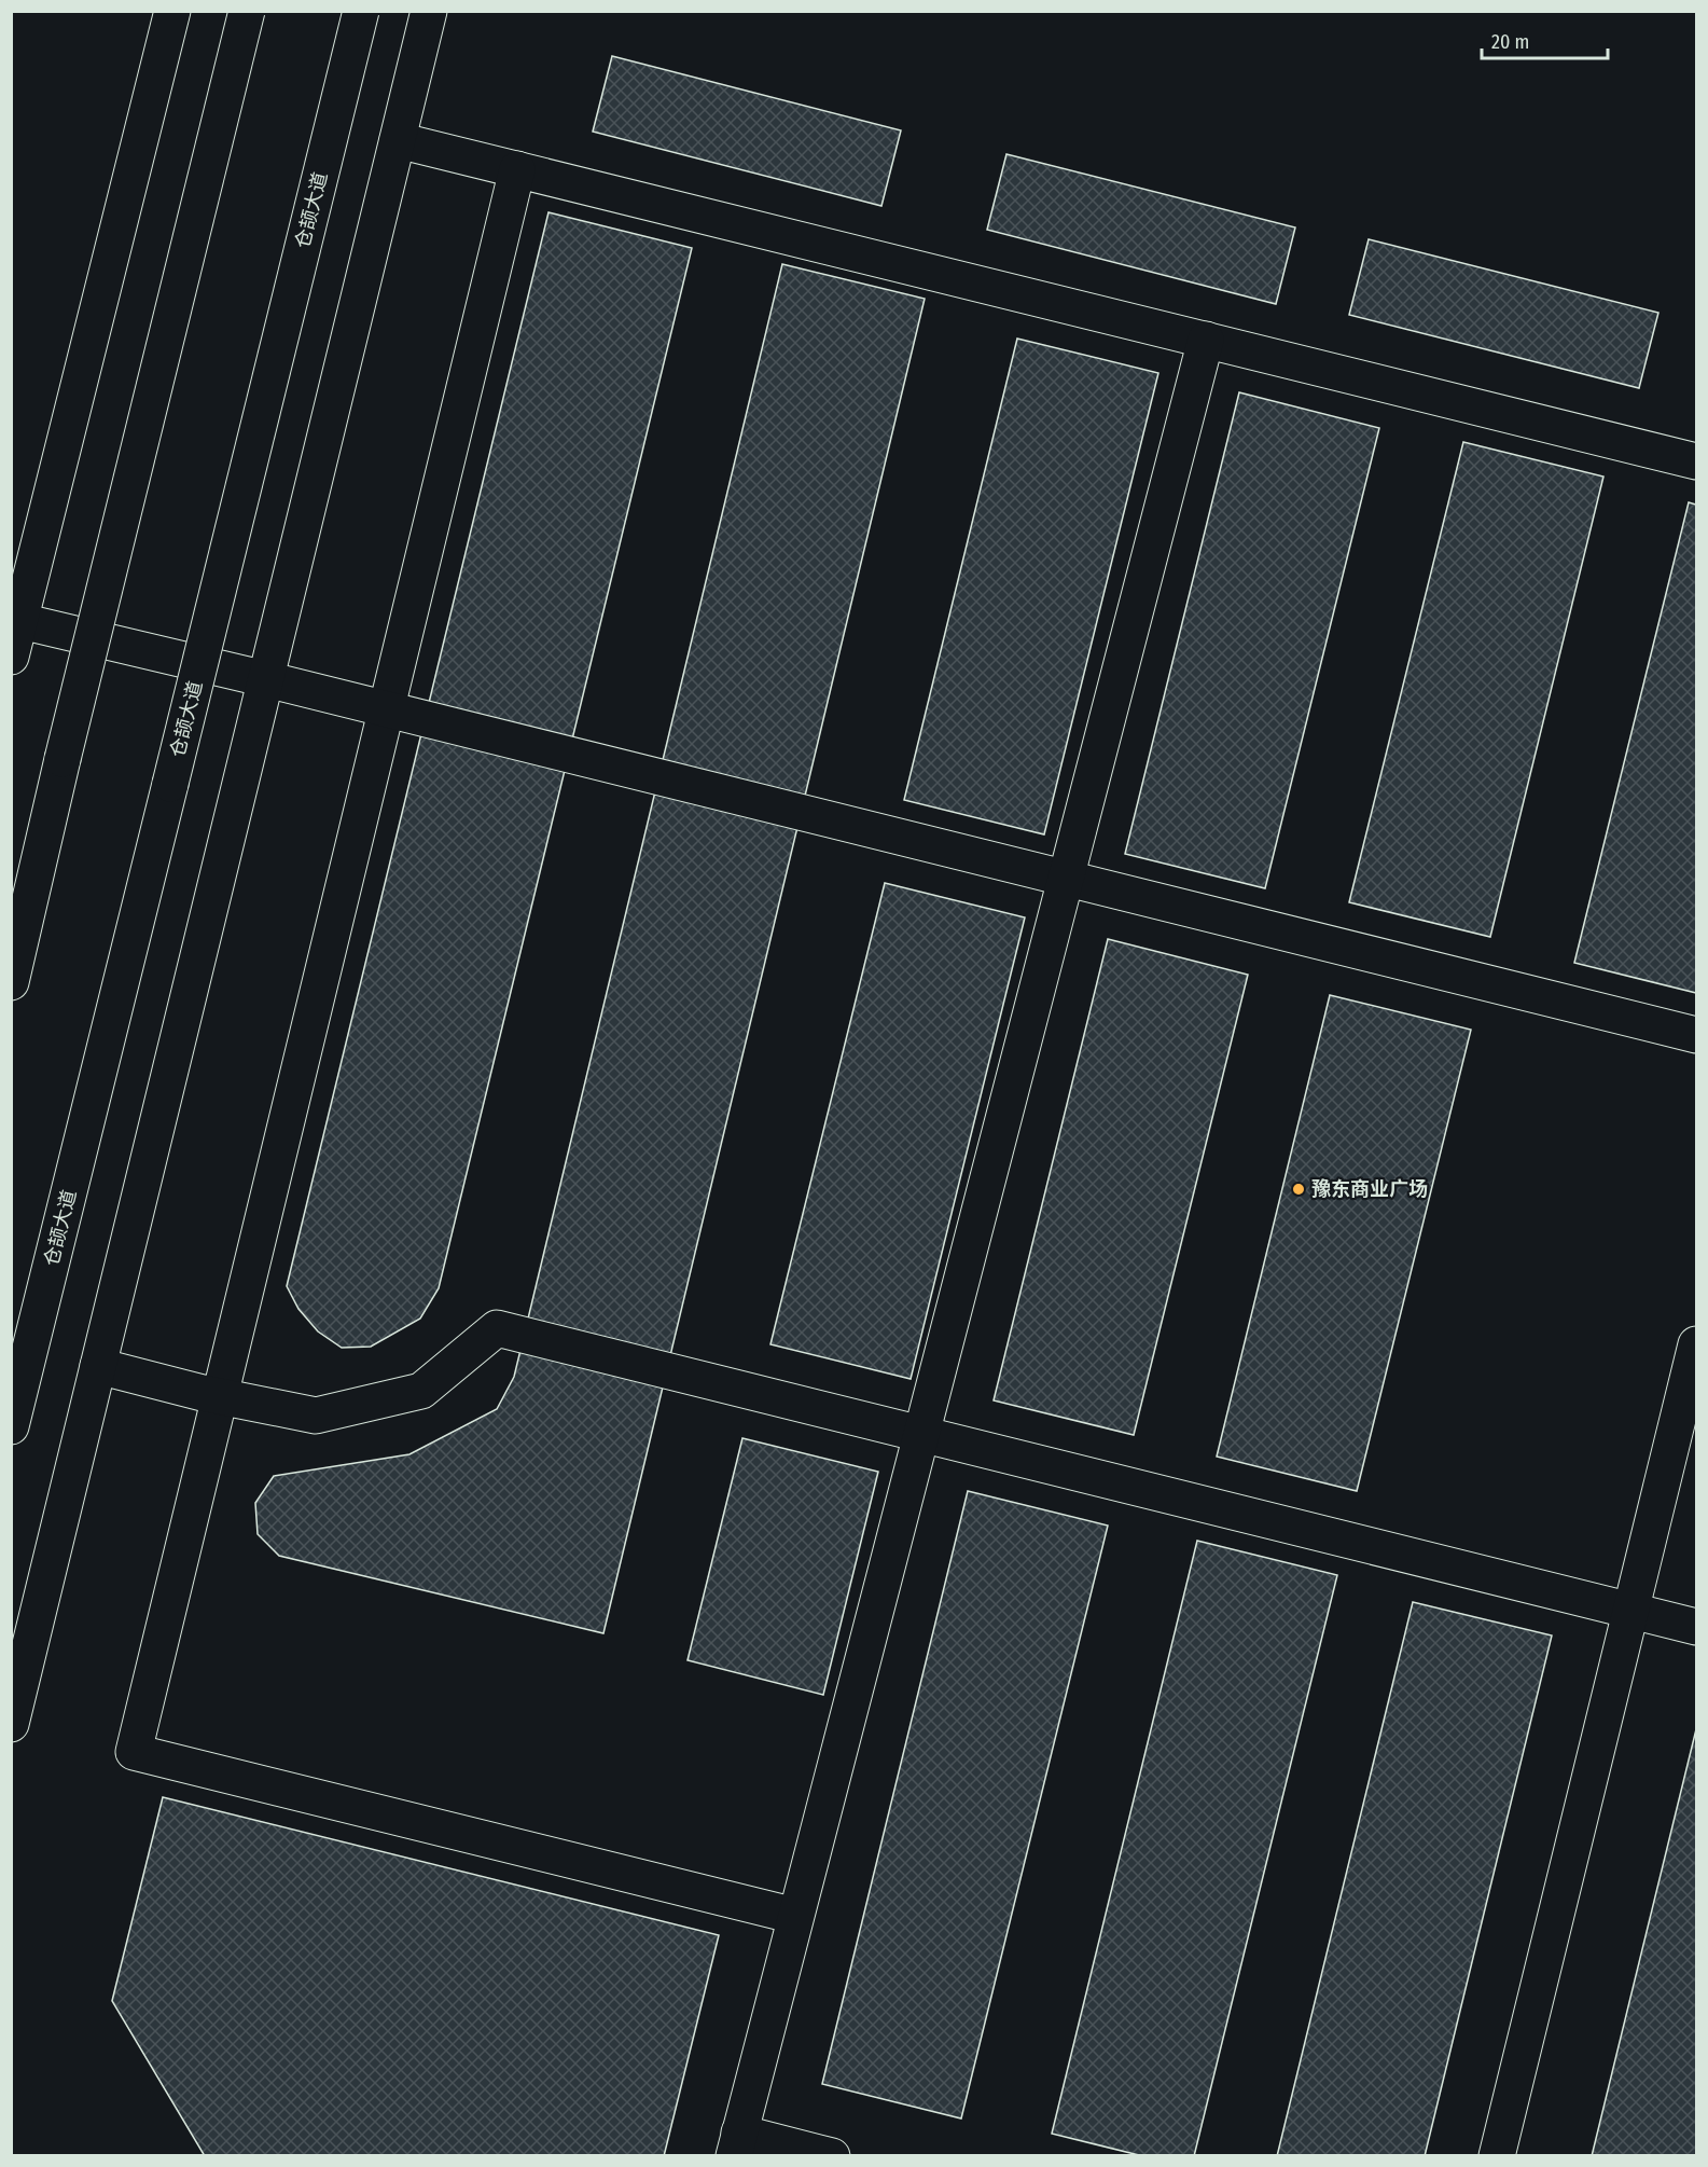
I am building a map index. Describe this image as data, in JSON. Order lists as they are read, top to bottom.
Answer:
{
  "streets": {
    "main road": ["仓颉大道"]
  },
  "places": ["豫东商业广场"],
  "scale_bar": "20 m"
}
